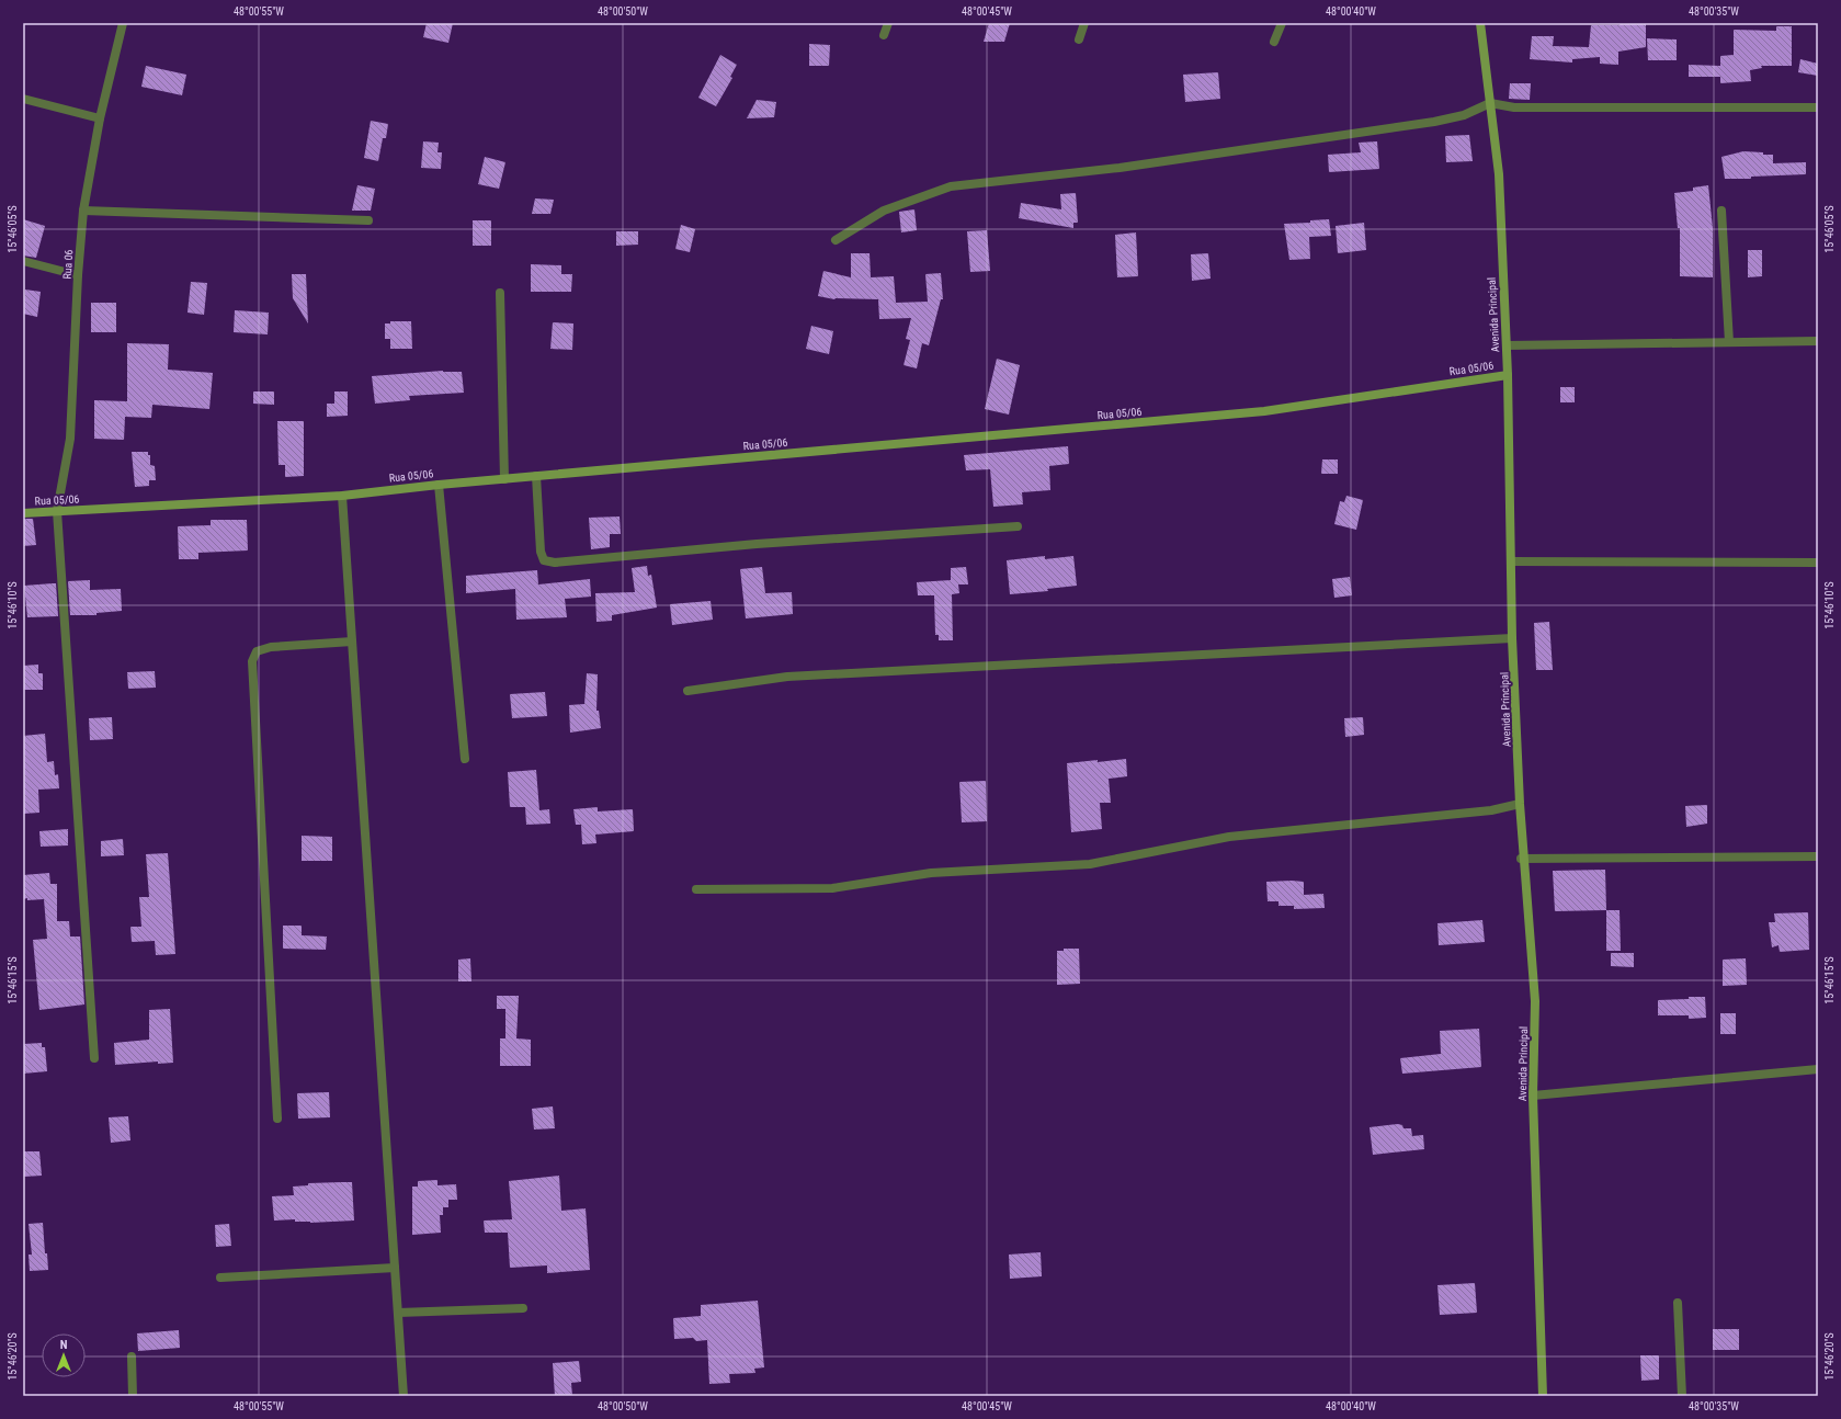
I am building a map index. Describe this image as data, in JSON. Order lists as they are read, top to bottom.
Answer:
{
  "streets": {
    "street": ["Rua 06", "Avenida Principal", "Rua 05/06"]
  },
  "crossings": [
    ["Rua 06", "Rua 05/06"],
    ["Avenida Principal", "Rua 05/06"]
  ],
  "north": "top",
  "coordinates": [
    "48°00'55\"W",
    "48°00'50\"W",
    "48°00'45\"W",
    "48°00'40\"W",
    "48°00'35\"W",
    "15°46'05\"S",
    "15°46'10\"S",
    "15°46'15\"S",
    "15°46'20\"S"
  ]
}
